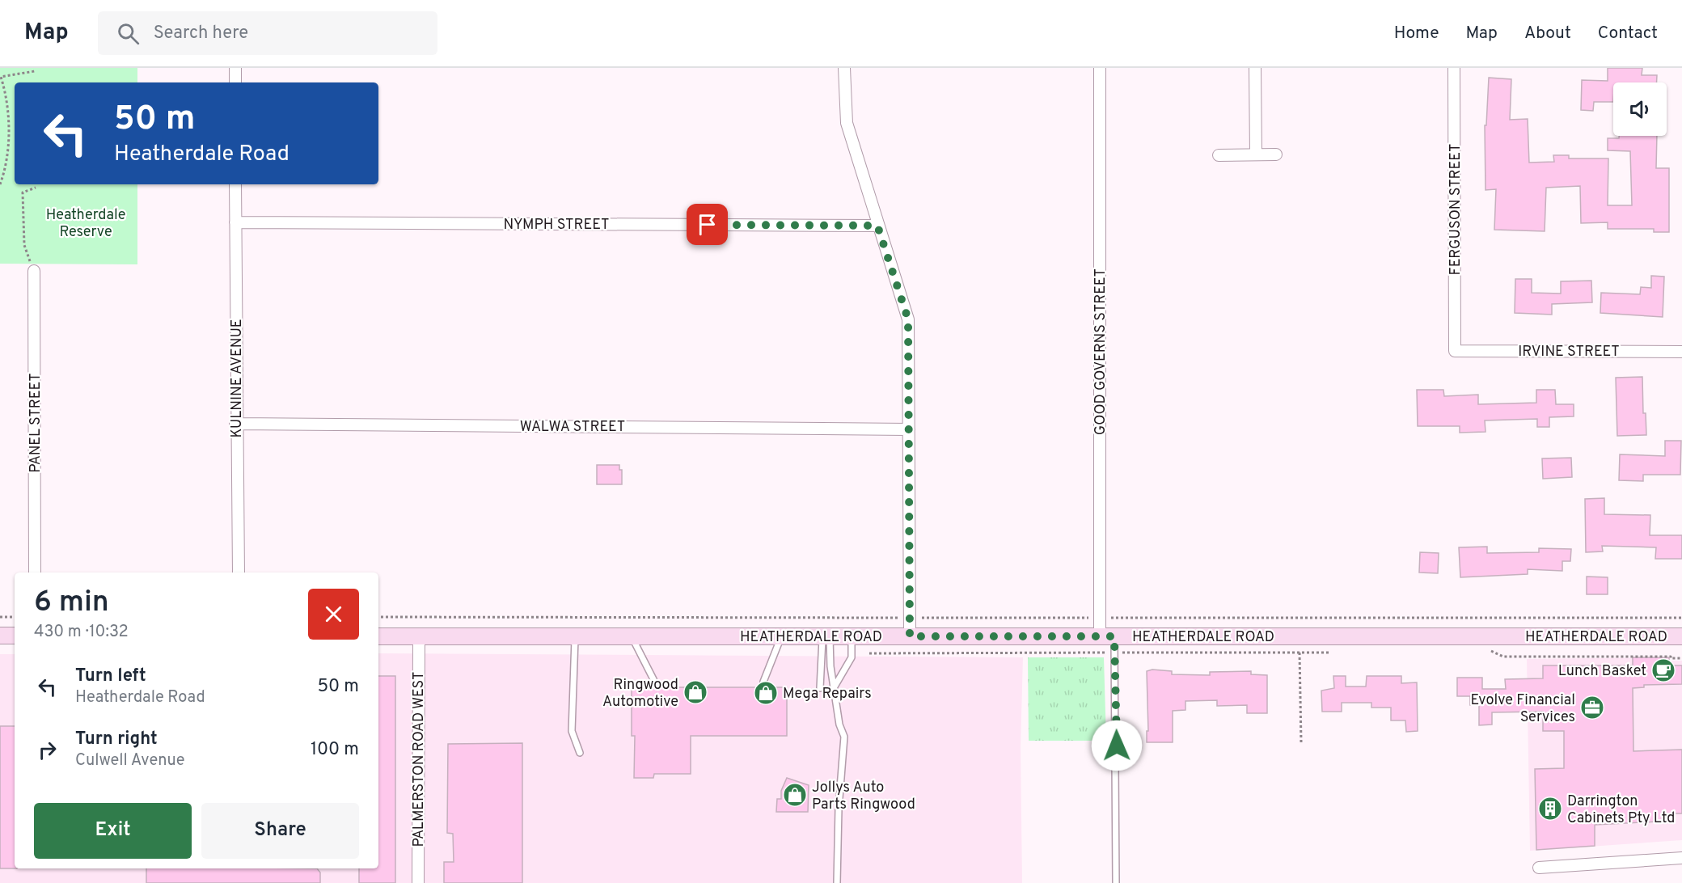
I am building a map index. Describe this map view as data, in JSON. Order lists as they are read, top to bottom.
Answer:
{
  "streets": {
    "main road": ["HEATHERDALE ROAD"],
    "street": [
      "FERGUSON STREET",
      "NYMPH STREET",
      "IRVINE STREET",
      "GOOD GOVERNS STREET",
      "KULNINE AVENUE",
      "PANEL STREET",
      "WALWA STREET",
      "PALMERSTON ROAD WEST"
    ]
  },
  "crossings": [
    ["FERGUSON STREET", "IRVINE STREET"],
    ["NYMPH STREET", "KULNINE AVENUE"],
    ["GOOD GOVERNS STREET", "HEATHERDALE ROAD"],
    ["KULNINE AVENUE", "WALWA STREET"],
    ["HEATHERDALE ROAD", "PALMERSTON ROAD WEST"]
  ],
  "parks": ["Heatherdale Reserve"],
  "places": {
    "cafe": ["Lunch Basket"],
    "shop": ["Ringwood Automotive", "Mega Repairs", "Jollys Auto Parts Ringwood"],
    "office": ["Evolve Financial Services"],
    "building": ["Darrington Cabinets Pty Ltd"]
  },
  "page": {
    "header": "Map",
    "search": "Search here",
    "nav": [
      "Home",
      "Map",
      "About",
      "Contact"
    ],
    "turn": ["50 m", "Heatherdale Road"],
    "heading": ["6 min", "430 m · 10:32"],
    "list": [
      {
        "name": "Turn left",
        "note": "Heatherdale Road",
        "value": "50 m"
      },
      {
        "name": "Turn right",
        "note": "Culwell Avenue",
        "value": "100 m"
      }
    ],
    "buttons": ["Exit", "Share"]
  }
}
